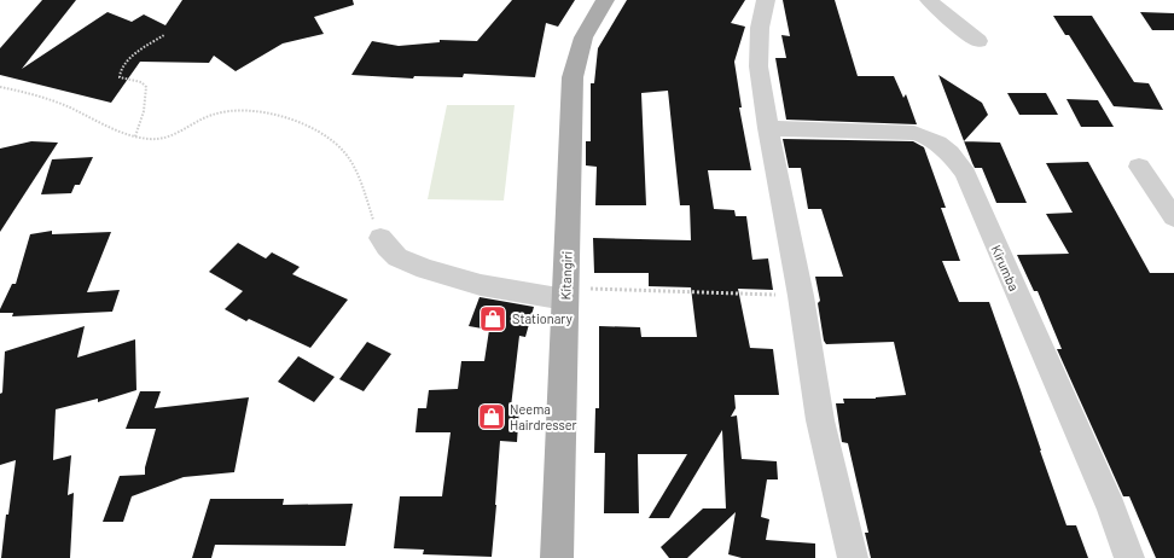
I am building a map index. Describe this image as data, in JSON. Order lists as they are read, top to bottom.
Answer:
{
  "streets": {
    "main road": ["Kitangiri"],
    "street": ["Kirumba"]
  },
  "places": {
    "shop": ["Stationary", "Neema Hairdresser"]
  }
}
